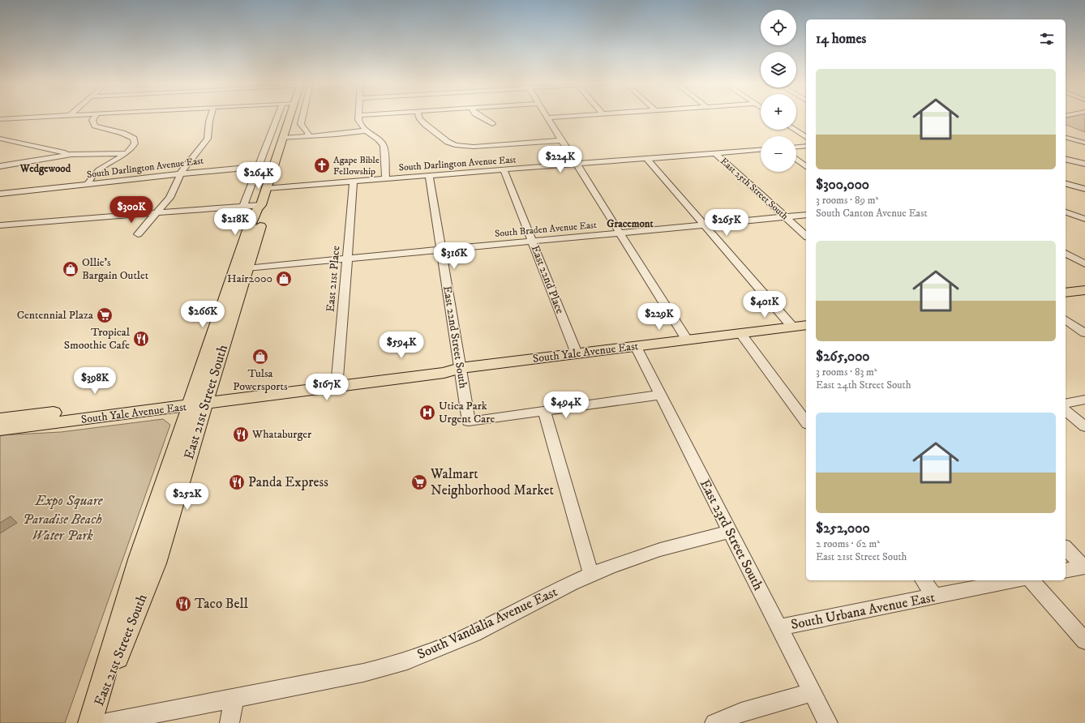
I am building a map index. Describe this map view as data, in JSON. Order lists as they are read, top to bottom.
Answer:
{
  "streets": {
    "main road": ["South Yale Avenue East", "East 21st Street South"],
    "street": [
      "South Darlington Avenue East",
      "East 25th Street South",
      "South Braden Avenue East",
      "East 21st Place",
      "East 22nd Place",
      "East 22nd Street South",
      "East 23rd Street South",
      "South Urbana Avenue East",
      "South Vandalia Avenue East"
    ]
  },
  "crossings": [
    ["South Darlington Avenue East", "East 25th Street South"],
    ["South Darlington Avenue East", "East 21st Place"],
    ["South Darlington Avenue East", "East 22nd Place"],
    ["South Darlington Avenue East", "East 22nd Street South"],
    ["South Darlington Avenue East", "East 21st Street South"],
    ["East 25th Street South", "South Braden Avenue East"],
    ["South Braden Avenue East", "East 21st Place"],
    ["South Braden Avenue East", "East 22nd Place"],
    ["South Braden Avenue East", "East 22nd Street South"],
    ["South Braden Avenue East", "East 21st Street South"],
    ["East 21st Place", "South Yale Avenue East"],
    ["East 22nd Place", "South Yale Avenue East"],
    ["East 22nd Street South", "South Yale Avenue East"],
    ["South Yale Avenue East", "East 21st Street South"],
    ["South Yale Avenue East", "East 23rd Street South"],
    ["East 23rd Street South", "South Urbana Avenue East"],
    ["East 23rd Street South", "South Vandalia Avenue East"]
  ],
  "districts": ["Wedgewood", "Gracemont"],
  "parks": ["Expo Square", "Paradise Beach Water Park"],
  "places": {
    "church": ["Agape Bible Fellowship"],
    "shop": ["Ollie's Bargain Outlet", "Hair2000", "Tulsa Powersports"],
    "supermarket": ["Centennial Plaza", "Walmart Neighborhood Market"],
    "restaurant": [
      "Tropical Smoothie Cafe",
      "Whataburger",
      "Panda Express",
      "Taco Bell"
    ],
    "hospital": ["Utica Park Urgent Care"]
  },
  "page": {
    "map_buttons": ["+", "−"],
    "heading": "14 homes",
    "list": [
      {
        "name": "$300,000",
        "note": "3 rooms · 89 m² · South Canton Avenue East"
      },
      {
        "name": "$265,000",
        "note": "3 rooms · 83 m² · East 24th Street South"
      },
      {
        "name": "$252,000",
        "note": "2 rooms · 62 m² · East 21st Street South"
      }
    ],
    "price": [
      "$224K",
      "$264K",
      "$300K",
      "$218K",
      "$265K",
      "$316K",
      "$401K",
      "$266K",
      "$229K",
      "$594K",
      "$398K",
      "$167K",
      "$494K",
      "$252K"
    ]
  }
}
